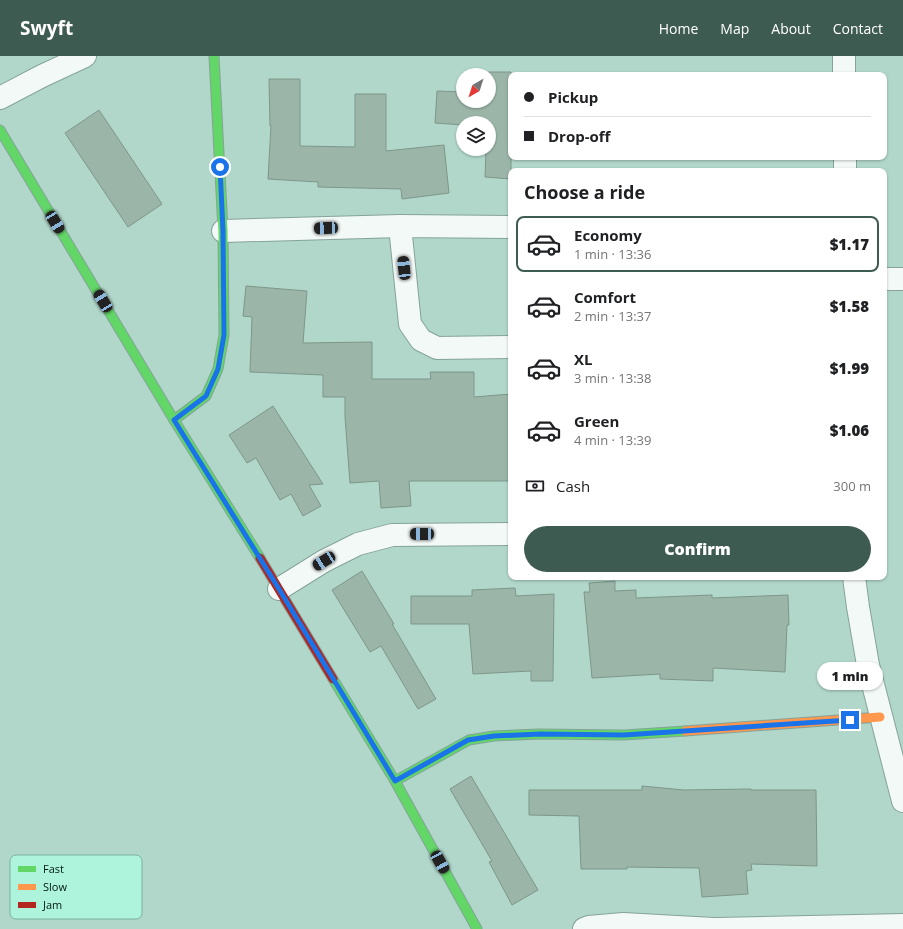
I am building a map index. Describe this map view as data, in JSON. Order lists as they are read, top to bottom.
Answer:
{
  "legend": ["Fast", "Slow", "Jam"],
  "north": "bottom left",
  "page": {
    "header": "Swyft",
    "nav": [
      "Home",
      "Map",
      "About",
      "Contact"
    ],
    "banner": ["Pickup", "Drop-off"],
    "heading": "Choose a ride",
    "list": [
      {
        "name": "Economy",
        "note": "1 min · 13:36",
        "value": "$1.17"
      },
      {
        "name": "Comfort",
        "note": "2 min · 13:37",
        "value": "$1.58"
      },
      {
        "name": "XL",
        "note": "3 min · 13:38",
        "value": "$1.99"
      },
      {
        "name": "Green",
        "note": "4 min · 13:39",
        "value": "$1.06"
      }
    ],
    "pay": ["Cash", "300 m"],
    "buttons": "Confirm",
    "bubble": "1 min"
  }
}
